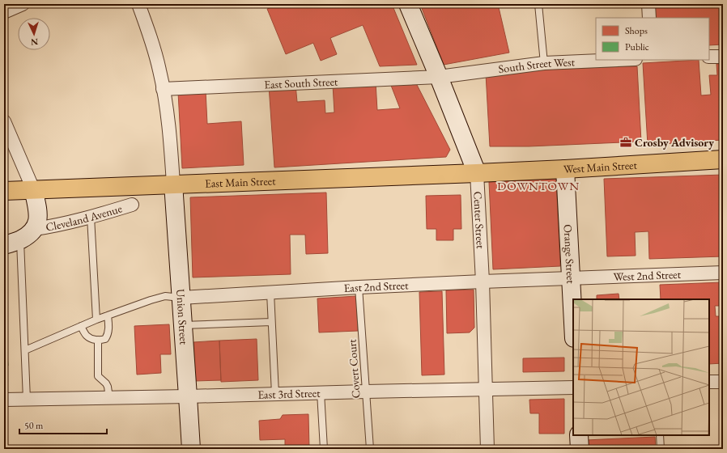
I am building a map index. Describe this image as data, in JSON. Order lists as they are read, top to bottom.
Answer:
{
  "streets": {
    "main road": [
      "West Main Street",
      "East Main Street",
      "Cleveland Avenue",
      "Center Street",
      "Orange Street",
      "Union Street"
    ],
    "street": [
      "South Street West",
      "East South Street",
      "West 2nd Street",
      "East 2nd Street",
      "East 3rd Street"
    ],
    "lane": ["Covert Court"]
  },
  "crossings": [
    ["South Street West", "East South Street"],
    ["South Street West", "Center Street"],
    ["East South Street", "Center Street"],
    ["West Main Street", "East Main Street"],
    ["West Main Street", "Center Street"],
    ["West Main Street", "Orange Street"],
    ["East Main Street", "Cleveland Avenue"],
    ["East Main Street", "Center Street"],
    ["East Main Street", "Union Street"],
    ["Center Street", "East 2nd Street"],
    ["Center Street", "East 3rd Street"],
    ["Orange Street", "West 2nd Street"],
    ["Orange Street", "East 2nd Street"],
    ["West 2nd Street", "East 2nd Street"],
    ["East 2nd Street", "Union Street"],
    ["East 2nd Street", "Covert Court"],
    ["Union Street", "East 3rd Street"],
    ["Covert Court", "East 3rd Street"]
  ],
  "districts": ["DOWNTOWN"],
  "places": {
    "office": ["Crosby Advisory"]
  },
  "legend": ["Shops", "Public"],
  "scale_bar": "50 m",
  "north": "bottom"
}
